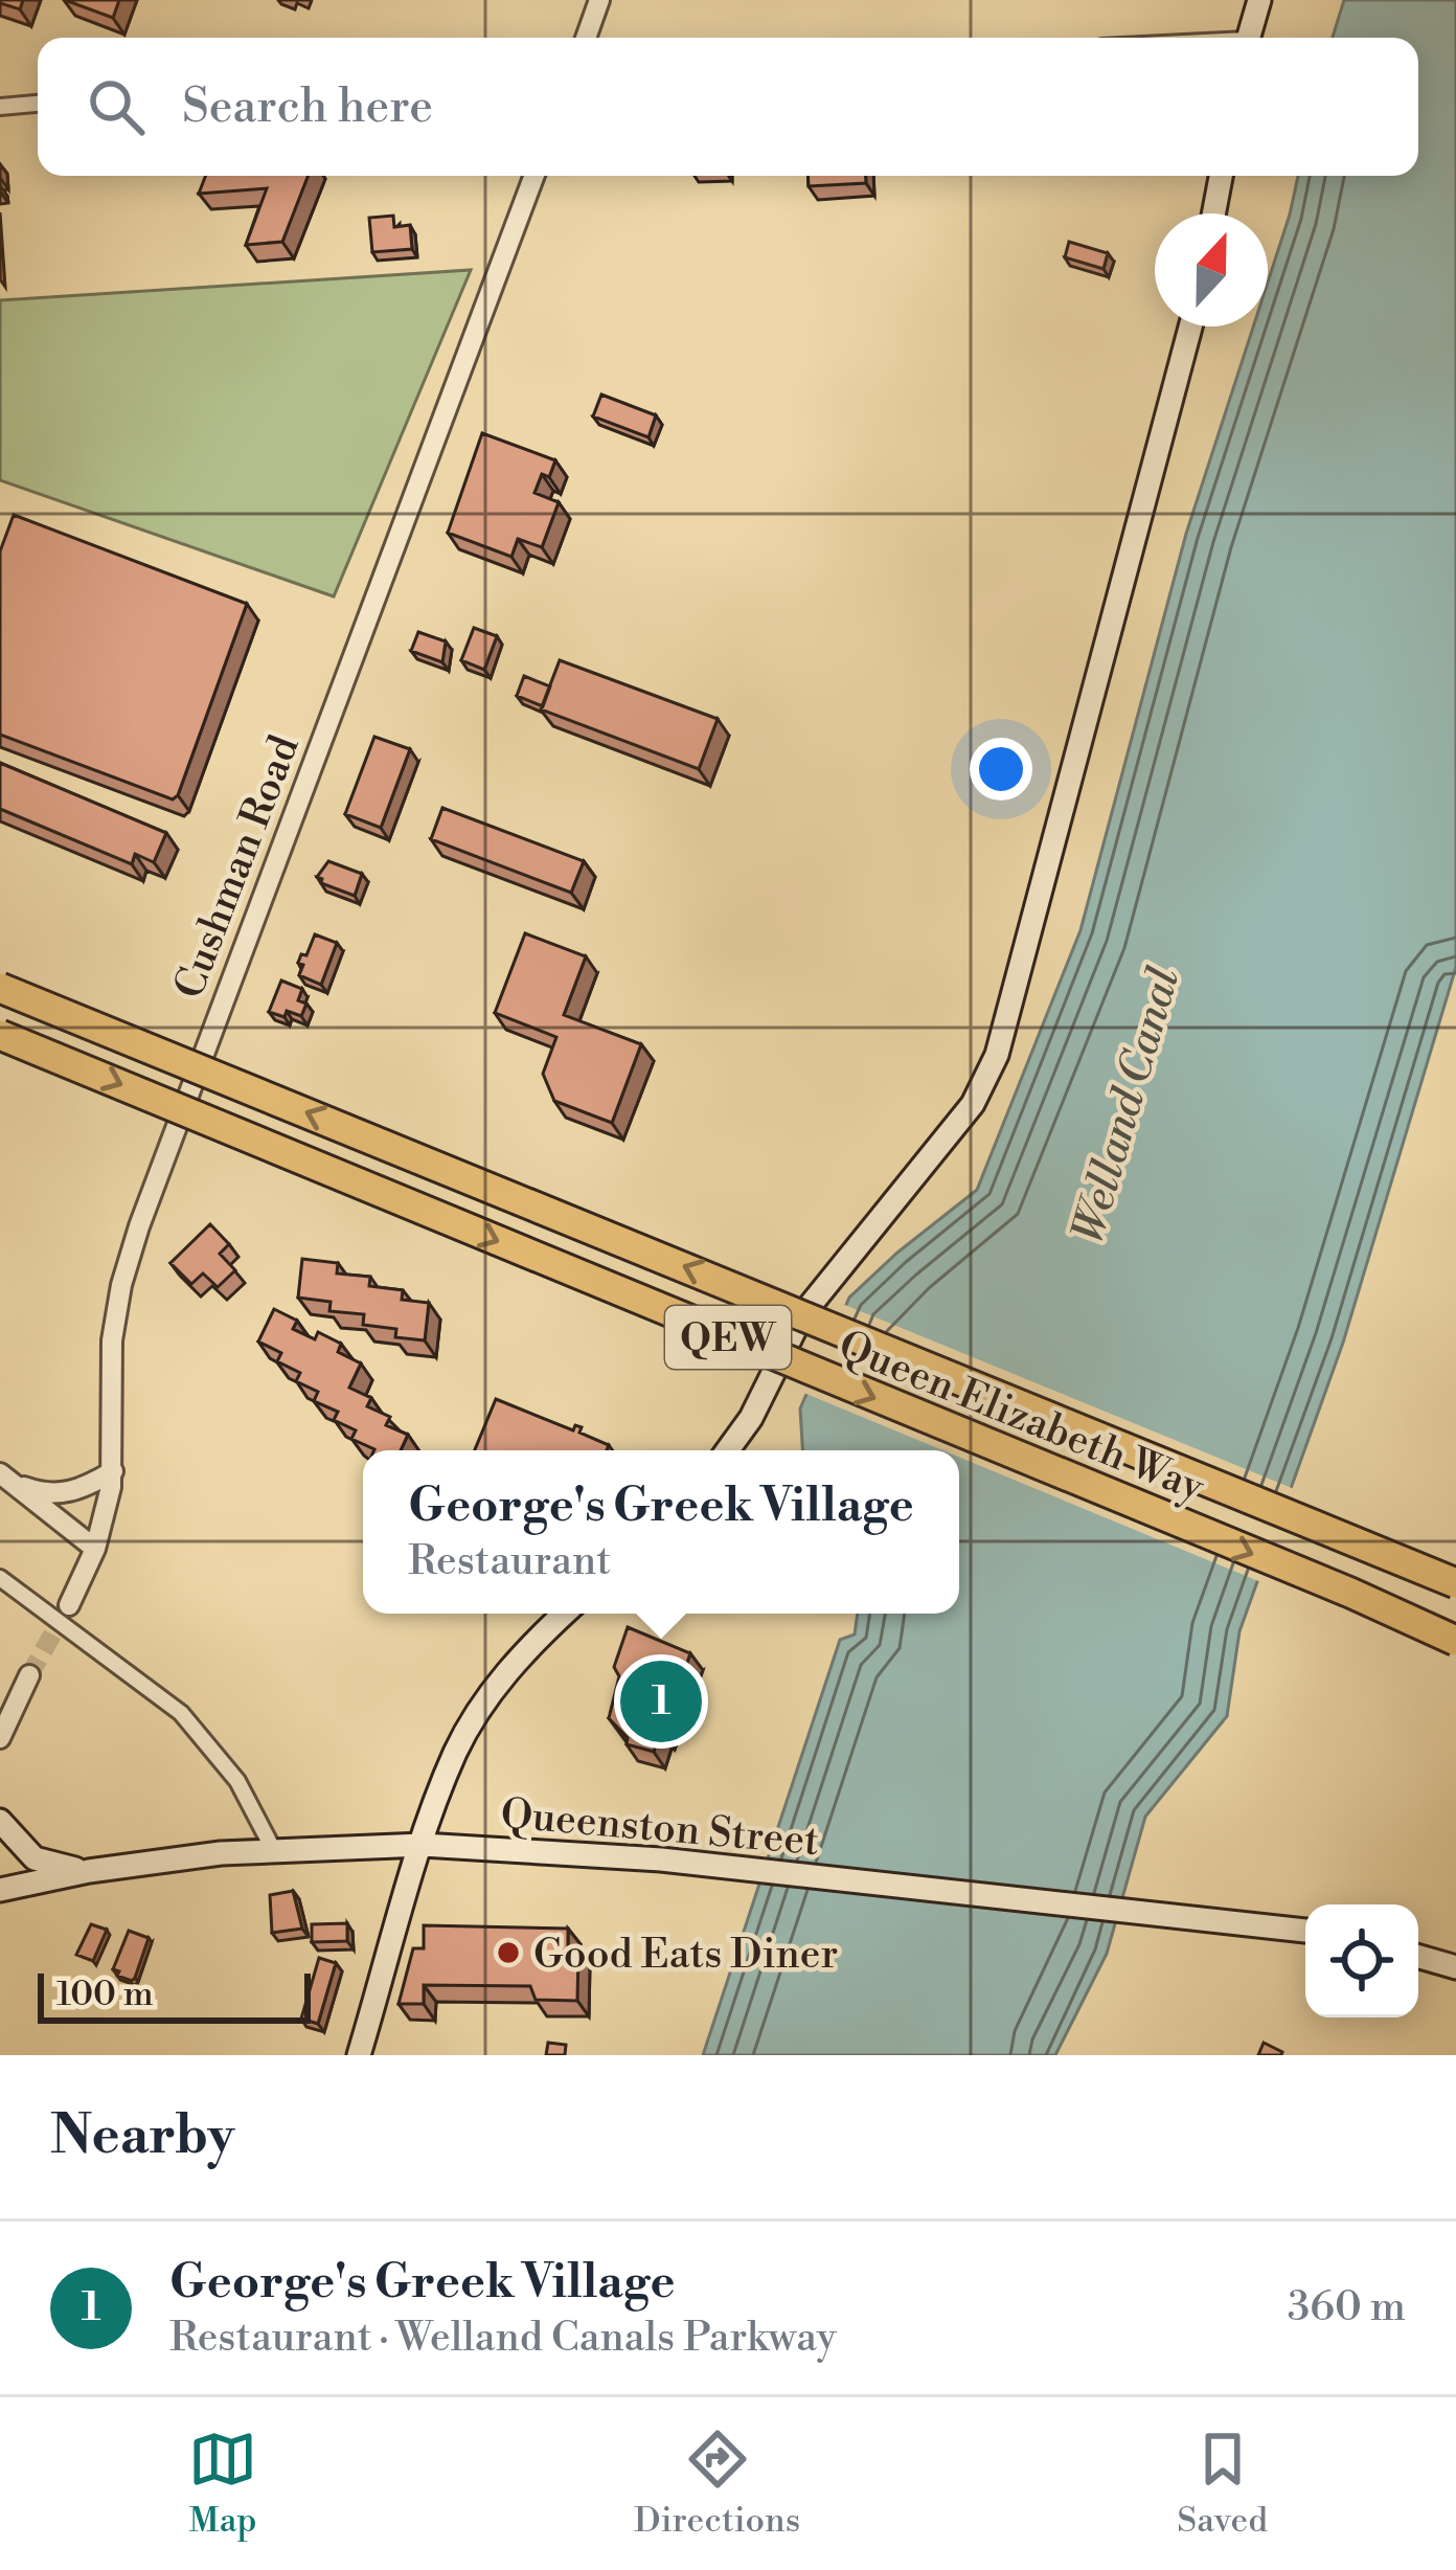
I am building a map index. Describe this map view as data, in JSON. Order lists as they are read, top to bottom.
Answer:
{
  "streets": {
    "highway": ["QEW", "Queen Elizabeth Way"],
    "main road": ["Queenston Street"],
    "street": ["Cushman Road"]
  },
  "water": ["Welland Canal"],
  "places": ["Good Eats Diner"],
  "scale_bar": "100 m",
  "north": "top",
  "page": {
    "search": "Search here",
    "popup": ["George's Greek Village", "Restaurant"],
    "pins": "1",
    "scale": "100 m",
    "heading": "Nearby",
    "list": [
      {
        "mark": "1",
        "name": "George's Greek Village",
        "note": "Restaurant · Welland Canals Parkway",
        "value": "360 m"
      }
    ],
    "nav": ["Map", "Directions", "Saved"]
  }
}
